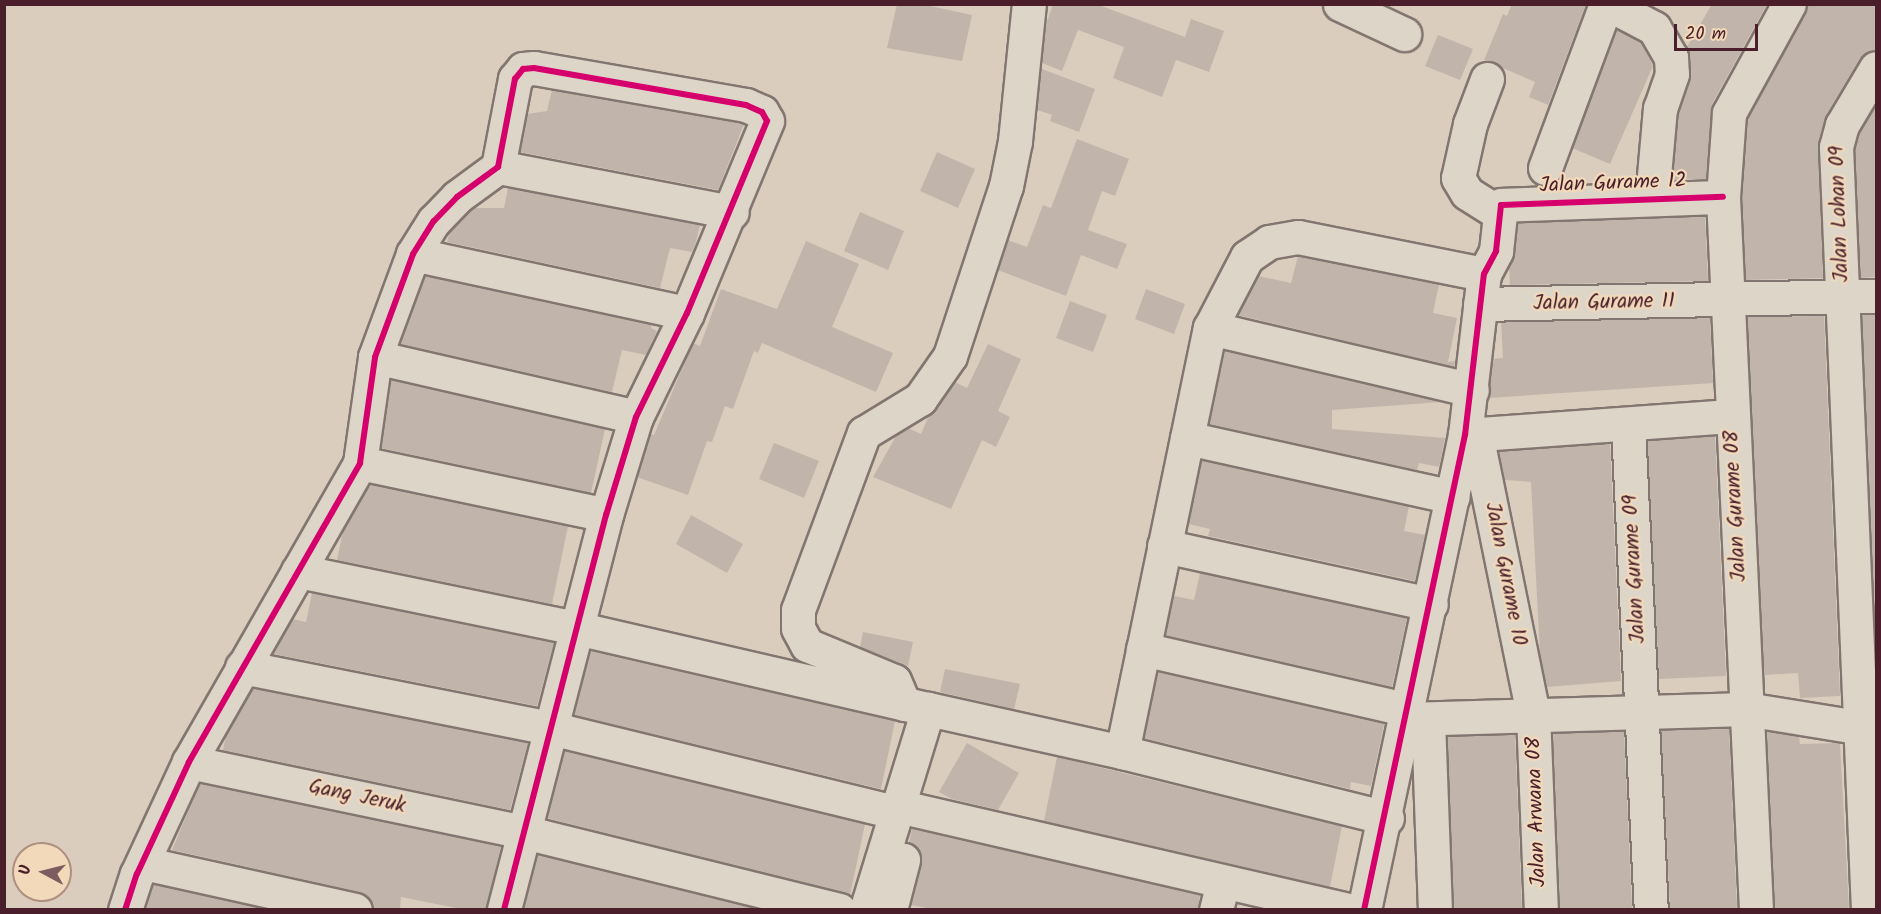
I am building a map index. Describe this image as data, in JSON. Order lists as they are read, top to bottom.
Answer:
{
  "streets": {
    "street": [
      "Jalan Gurame 12",
      "Jalan Lohan 09",
      "Jalan Gurame 11",
      "Jalan Gurame 08",
      "Jalan Gurame 09",
      "Jalan Gurame 10",
      "Gang Jeruk",
      "Jalan Arwana 08"
    ]
  },
  "crossings": [
    ["Jalan Gurame 12", "Jalan Gurame 08"],
    ["Jalan Lohan 09", "Jalan Gurame 11"],
    ["Jalan Gurame 11", "Jalan Gurame 08"],
    ["Jalan Gurame 10", "Jalan Arwana 08"]
  ],
  "scale_bar": "20 m",
  "north": "left"
}
